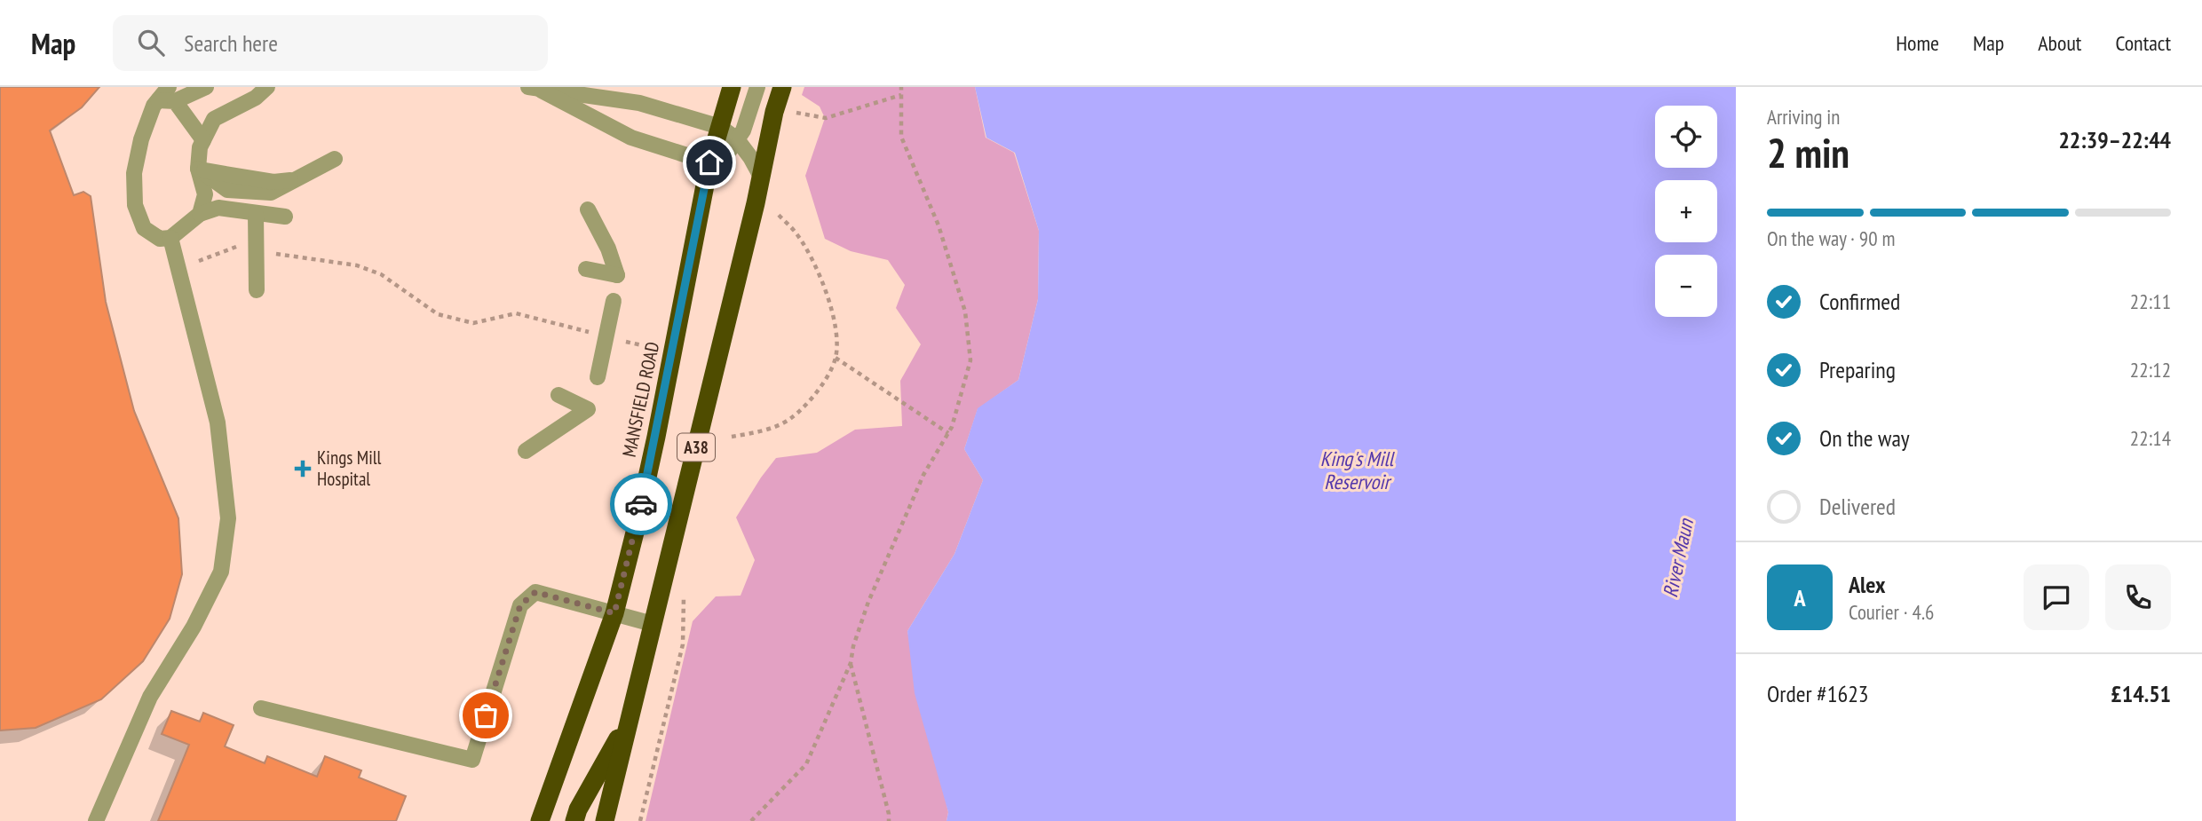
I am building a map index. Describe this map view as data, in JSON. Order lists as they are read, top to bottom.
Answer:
{
  "streets": {
    "highway": ["MANSFIELD ROAD", "A38"]
  },
  "water": ["King's Mill Reservoir", "River Maun"],
  "places": {
    "health": ["Kings Mill Hospital"]
  },
  "page": {
    "header": "Map",
    "search": "Search here",
    "nav": [
      "Home",
      "Map",
      "About",
      "Contact"
    ],
    "heading": ["2 min", "Arriving in", "22:39–22:44"],
    "panel": [
      "Alex",
      "Courier · 4.6",
      "Order #1623",
      "£14.51"
    ],
    "map_buttons": ["+", "−"],
    "bar": "On the way · 90 m",
    "list": [
      ["Confirmed", "22:11"],
      ["Preparing", "22:12"],
      ["On the way", "22:14"],
      "Delivered"
    ],
    "round": "A"
  }
}
